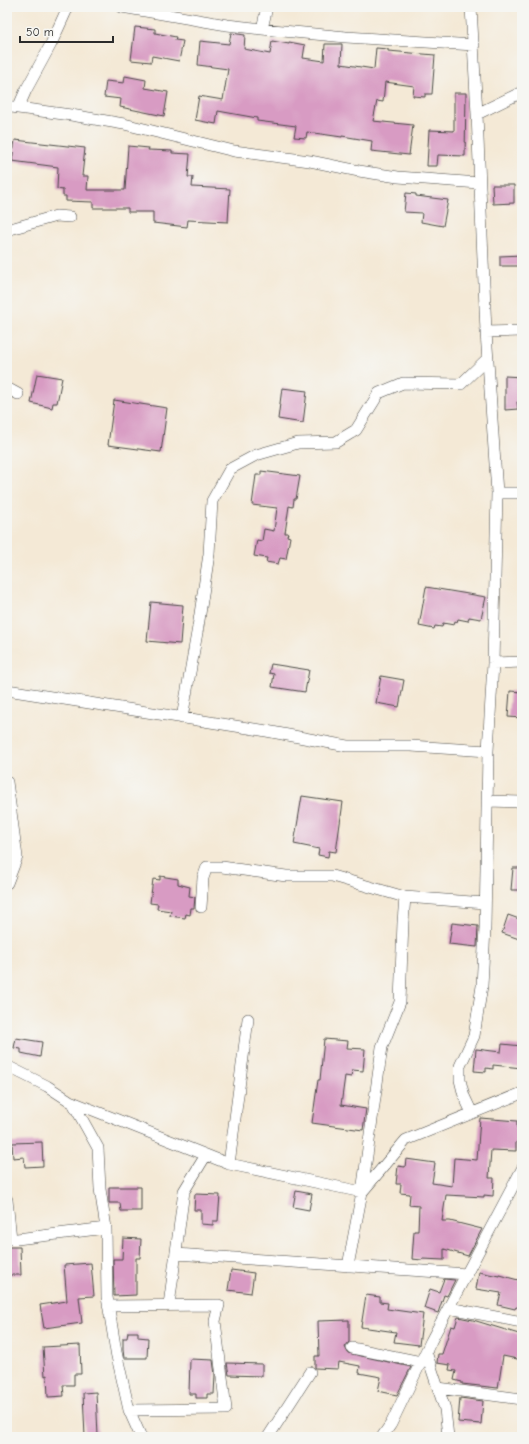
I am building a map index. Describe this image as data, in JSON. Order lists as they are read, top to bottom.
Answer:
{
  "scale_bar": "50 m"
}
